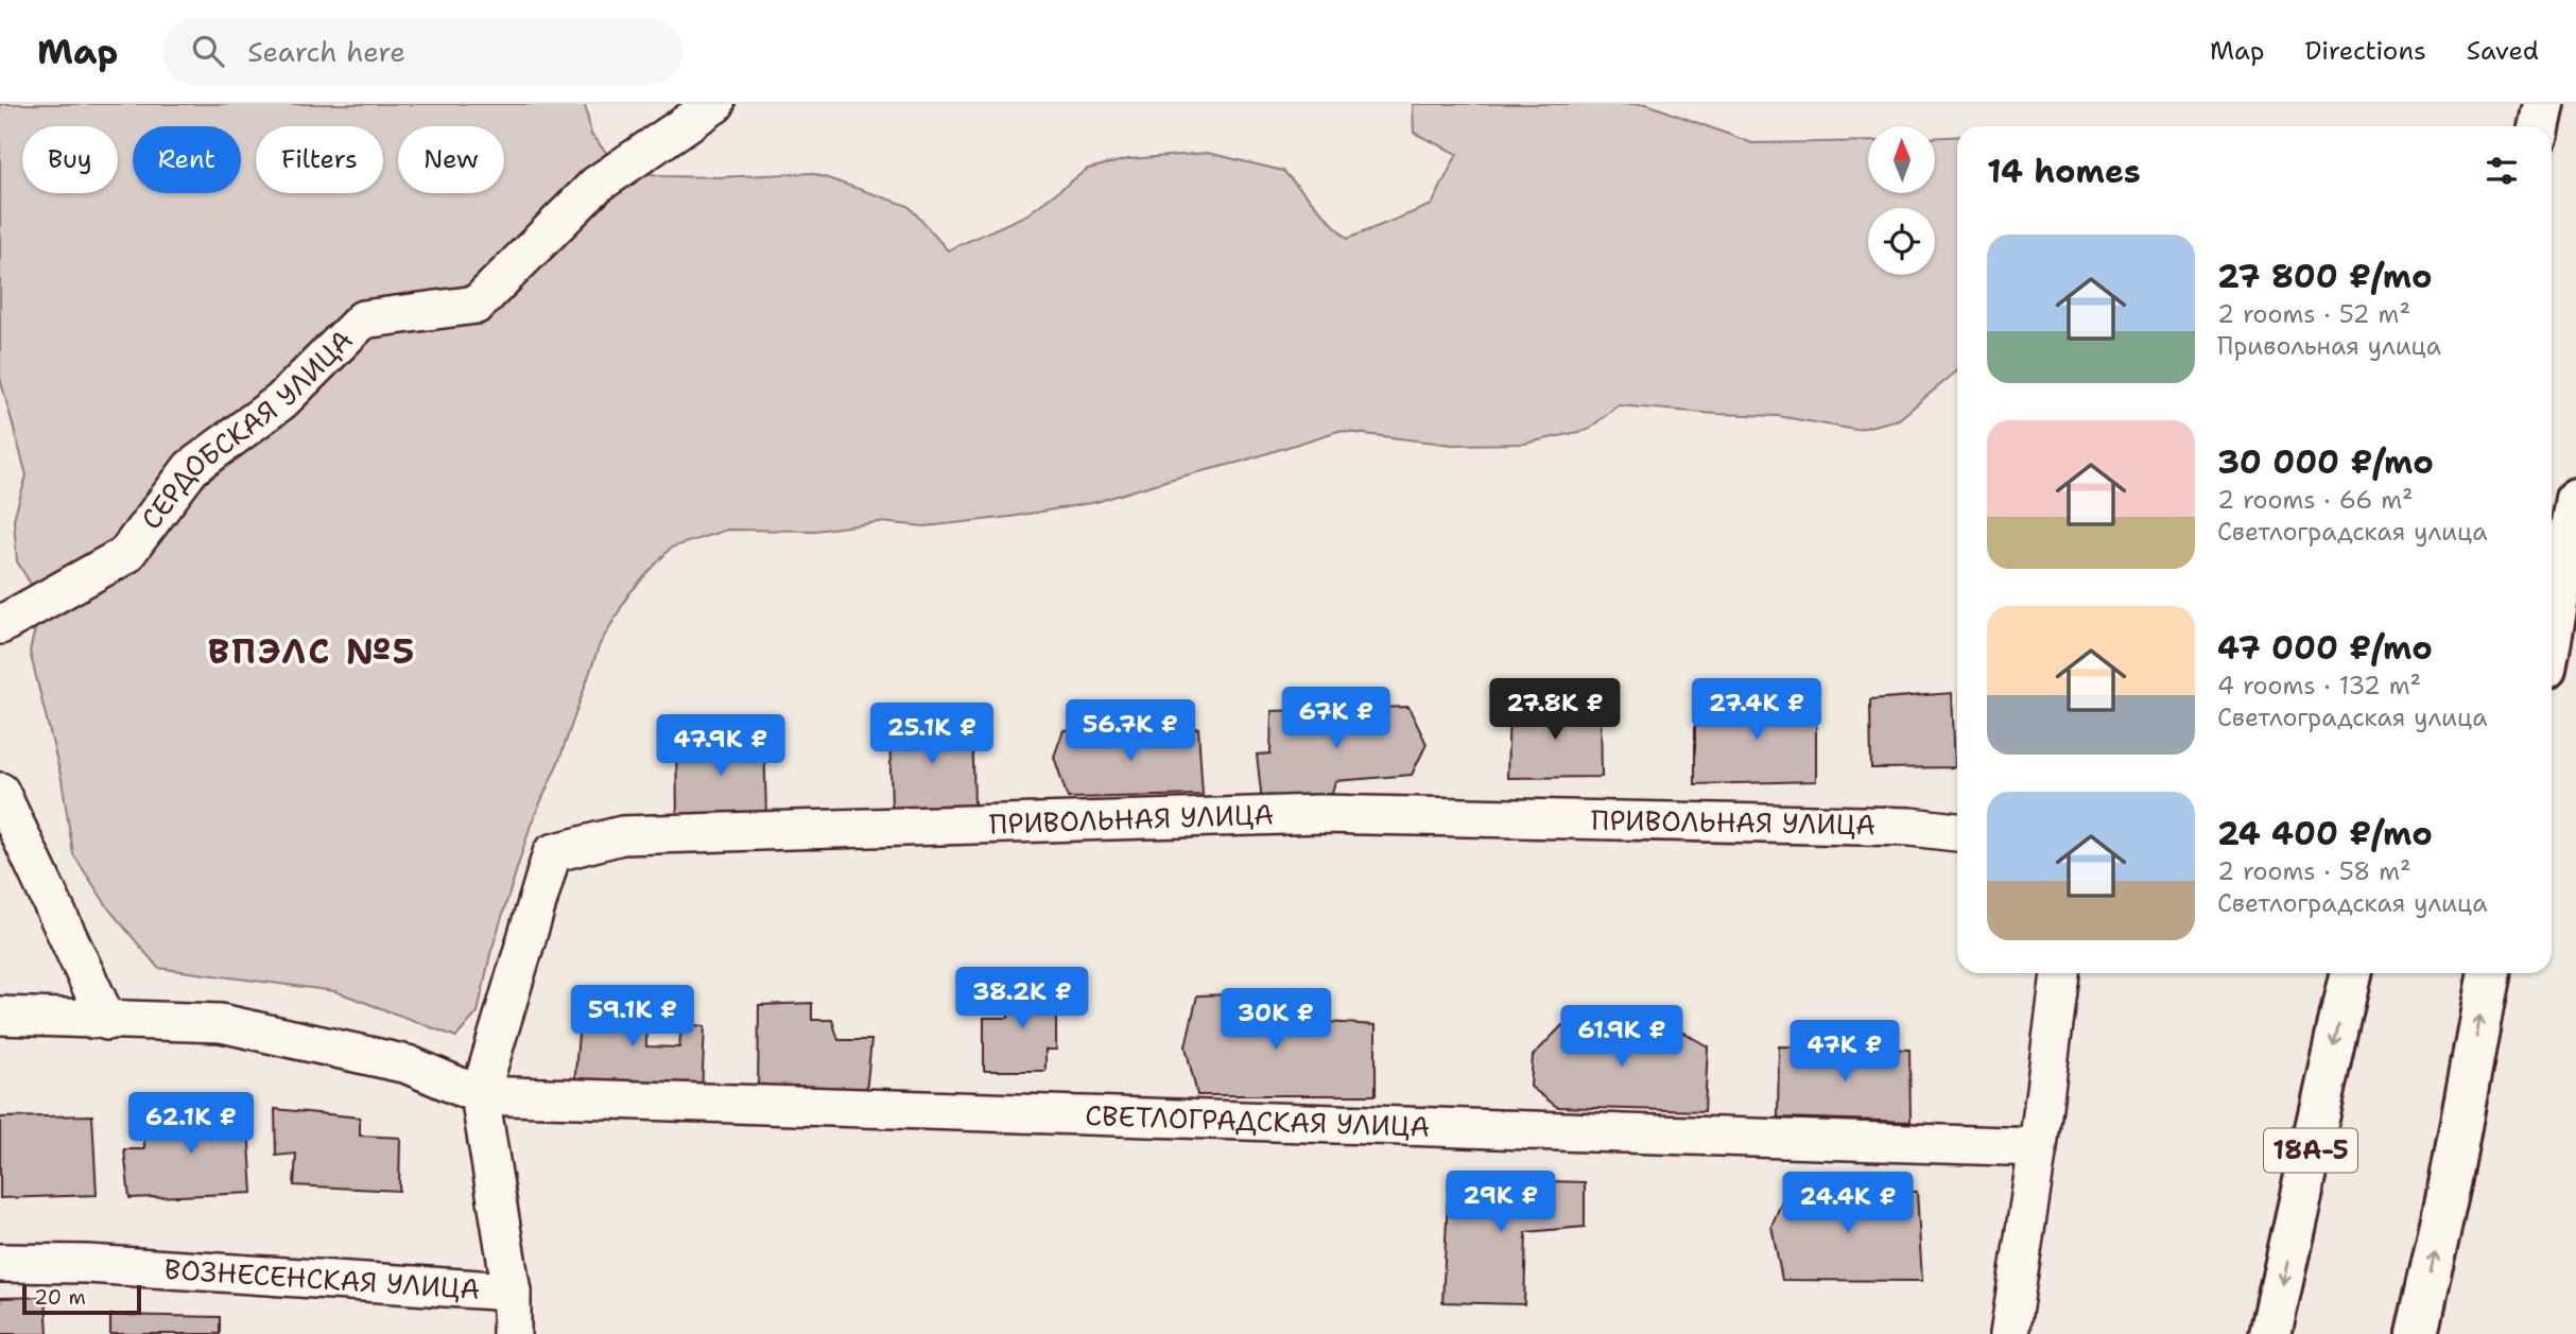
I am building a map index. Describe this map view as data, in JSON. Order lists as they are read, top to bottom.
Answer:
{
  "streets": {
    "highway": ["18А-5"],
    "street": [
      "СЕРДОБСКАЯ УЛИЦА",
      "ПРИВОЛЬНАЯ УЛИЦА",
      "СВЕТЛОГРАДСКАЯ УЛИЦА",
      "ВОЗНЕСЕНСКАЯ УЛИЦА"
    ]
  },
  "crossings": [
    ["ПРИВОЛЬНАЯ УЛИЦА", "СВЕТЛОГРАДСКАЯ УЛИЦА"]
  ],
  "districts": ["ВПЭЛС №5"],
  "scale_bar": "20 m",
  "north": "top",
  "page": {
    "header": "Map",
    "search": "Search here",
    "nav": ["Map", "Directions", "Saved"],
    "chip": [
      "Buy",
      "Rent",
      "Filters",
      "New"
    ],
    "heading": "14 homes",
    "list": [
      {
        "name": "27 800 ₽/mo",
        "note": "2 rooms · 52 m² · Привольная улица"
      },
      {
        "name": "30 000 ₽/mo",
        "note": "2 rooms · 66 m² · Светлоградская улица"
      },
      {
        "name": "47 000 ₽/mo",
        "note": "4 rooms · 132 m² · Светлоградская улица"
      },
      {
        "name": "24 400 ₽/mo",
        "note": "2 rooms · 58 m² · Светлоградская улица"
      }
    ],
    "price": [
      "27.8K ₽",
      "27.4K ₽",
      "67K ₽",
      "56.7K ₽",
      "25.1K ₽",
      "47.9K ₽",
      "38.2K ₽",
      "59.1K ₽",
      "30K ₽",
      "61.9K ₽",
      "47K ₽",
      "62.1K ₽",
      "29K ₽",
      "24.4K ₽"
    ],
    "scale": "20 m"
  }
}
